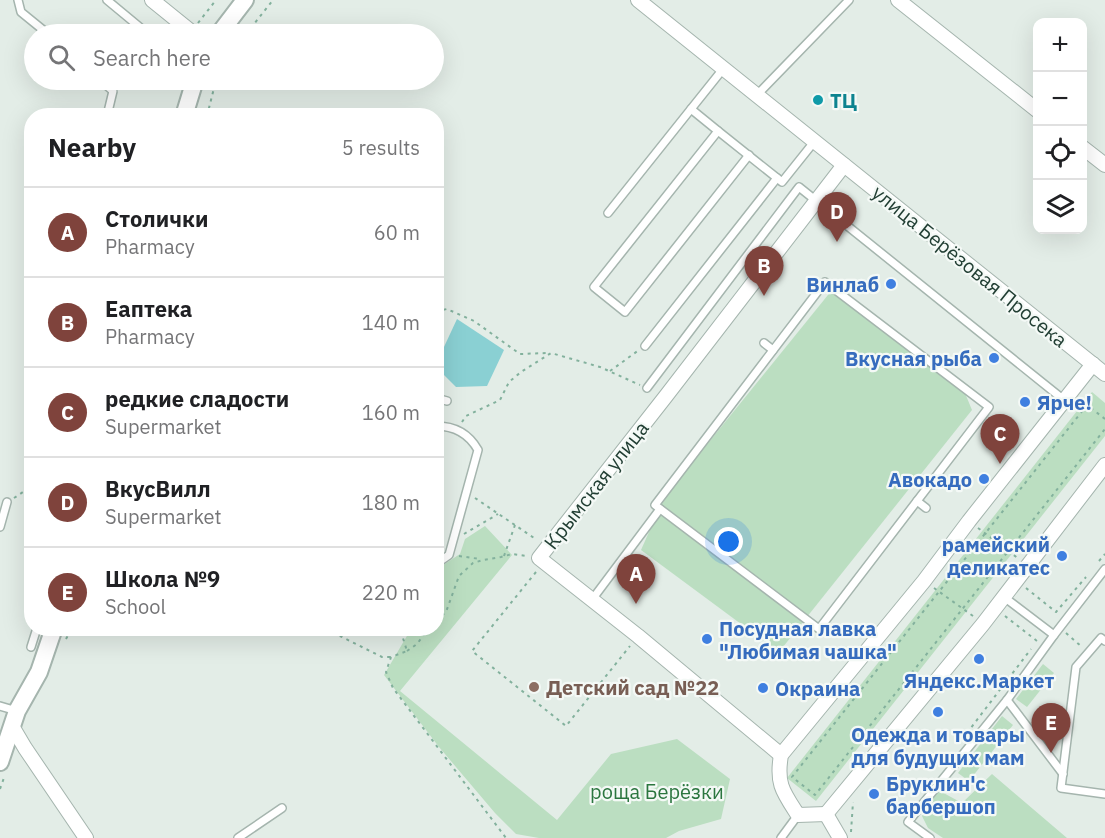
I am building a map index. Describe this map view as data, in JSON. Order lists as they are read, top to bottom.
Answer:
{
  "streets": {
    "street": ["улица Берёзовая Просека", "Крымская улица"]
  },
  "crossings": [
    ["улица Берёзовая Просека", "Крымская улица"]
  ],
  "parks": ["роща Берёзки"],
  "places": [
    "ТЦ",
    "Винлаб",
    "Вкусная рыба",
    "Ярче!",
    "Авокадо",
    "рамейский деликатес",
    "Посудная лавка \"Любимая чашка\"",
    "Яндекс.Маркет",
    "Детский сад №22",
    "Окраина",
    "Одежда и товары для будущих мам",
    "Бруклин'с барбершоп"
  ],
  "page": {
    "map_buttons": ["+", "−"],
    "search": "Search here",
    "heading": ["Nearby", "5 results"],
    "list": [
      {
        "mark": "A",
        "name": "Столички",
        "note": "Pharmacy",
        "value": "60 m"
      },
      {
        "mark": "B",
        "name": "Еаптека",
        "note": "Pharmacy",
        "value": "140 m"
      },
      {
        "mark": "C",
        "name": "редкие сладости",
        "note": "Supermarket",
        "value": "160 m"
      },
      {
        "mark": "D",
        "name": "ВкусВилл",
        "note": "Supermarket",
        "value": "180 m"
      },
      {
        "mark": "E",
        "name": "Школа №9",
        "note": "School",
        "value": "220 m"
      }
    ],
    "pins": [
      "D",
      "B",
      "C",
      "A",
      "E"
    ]
  }
}
